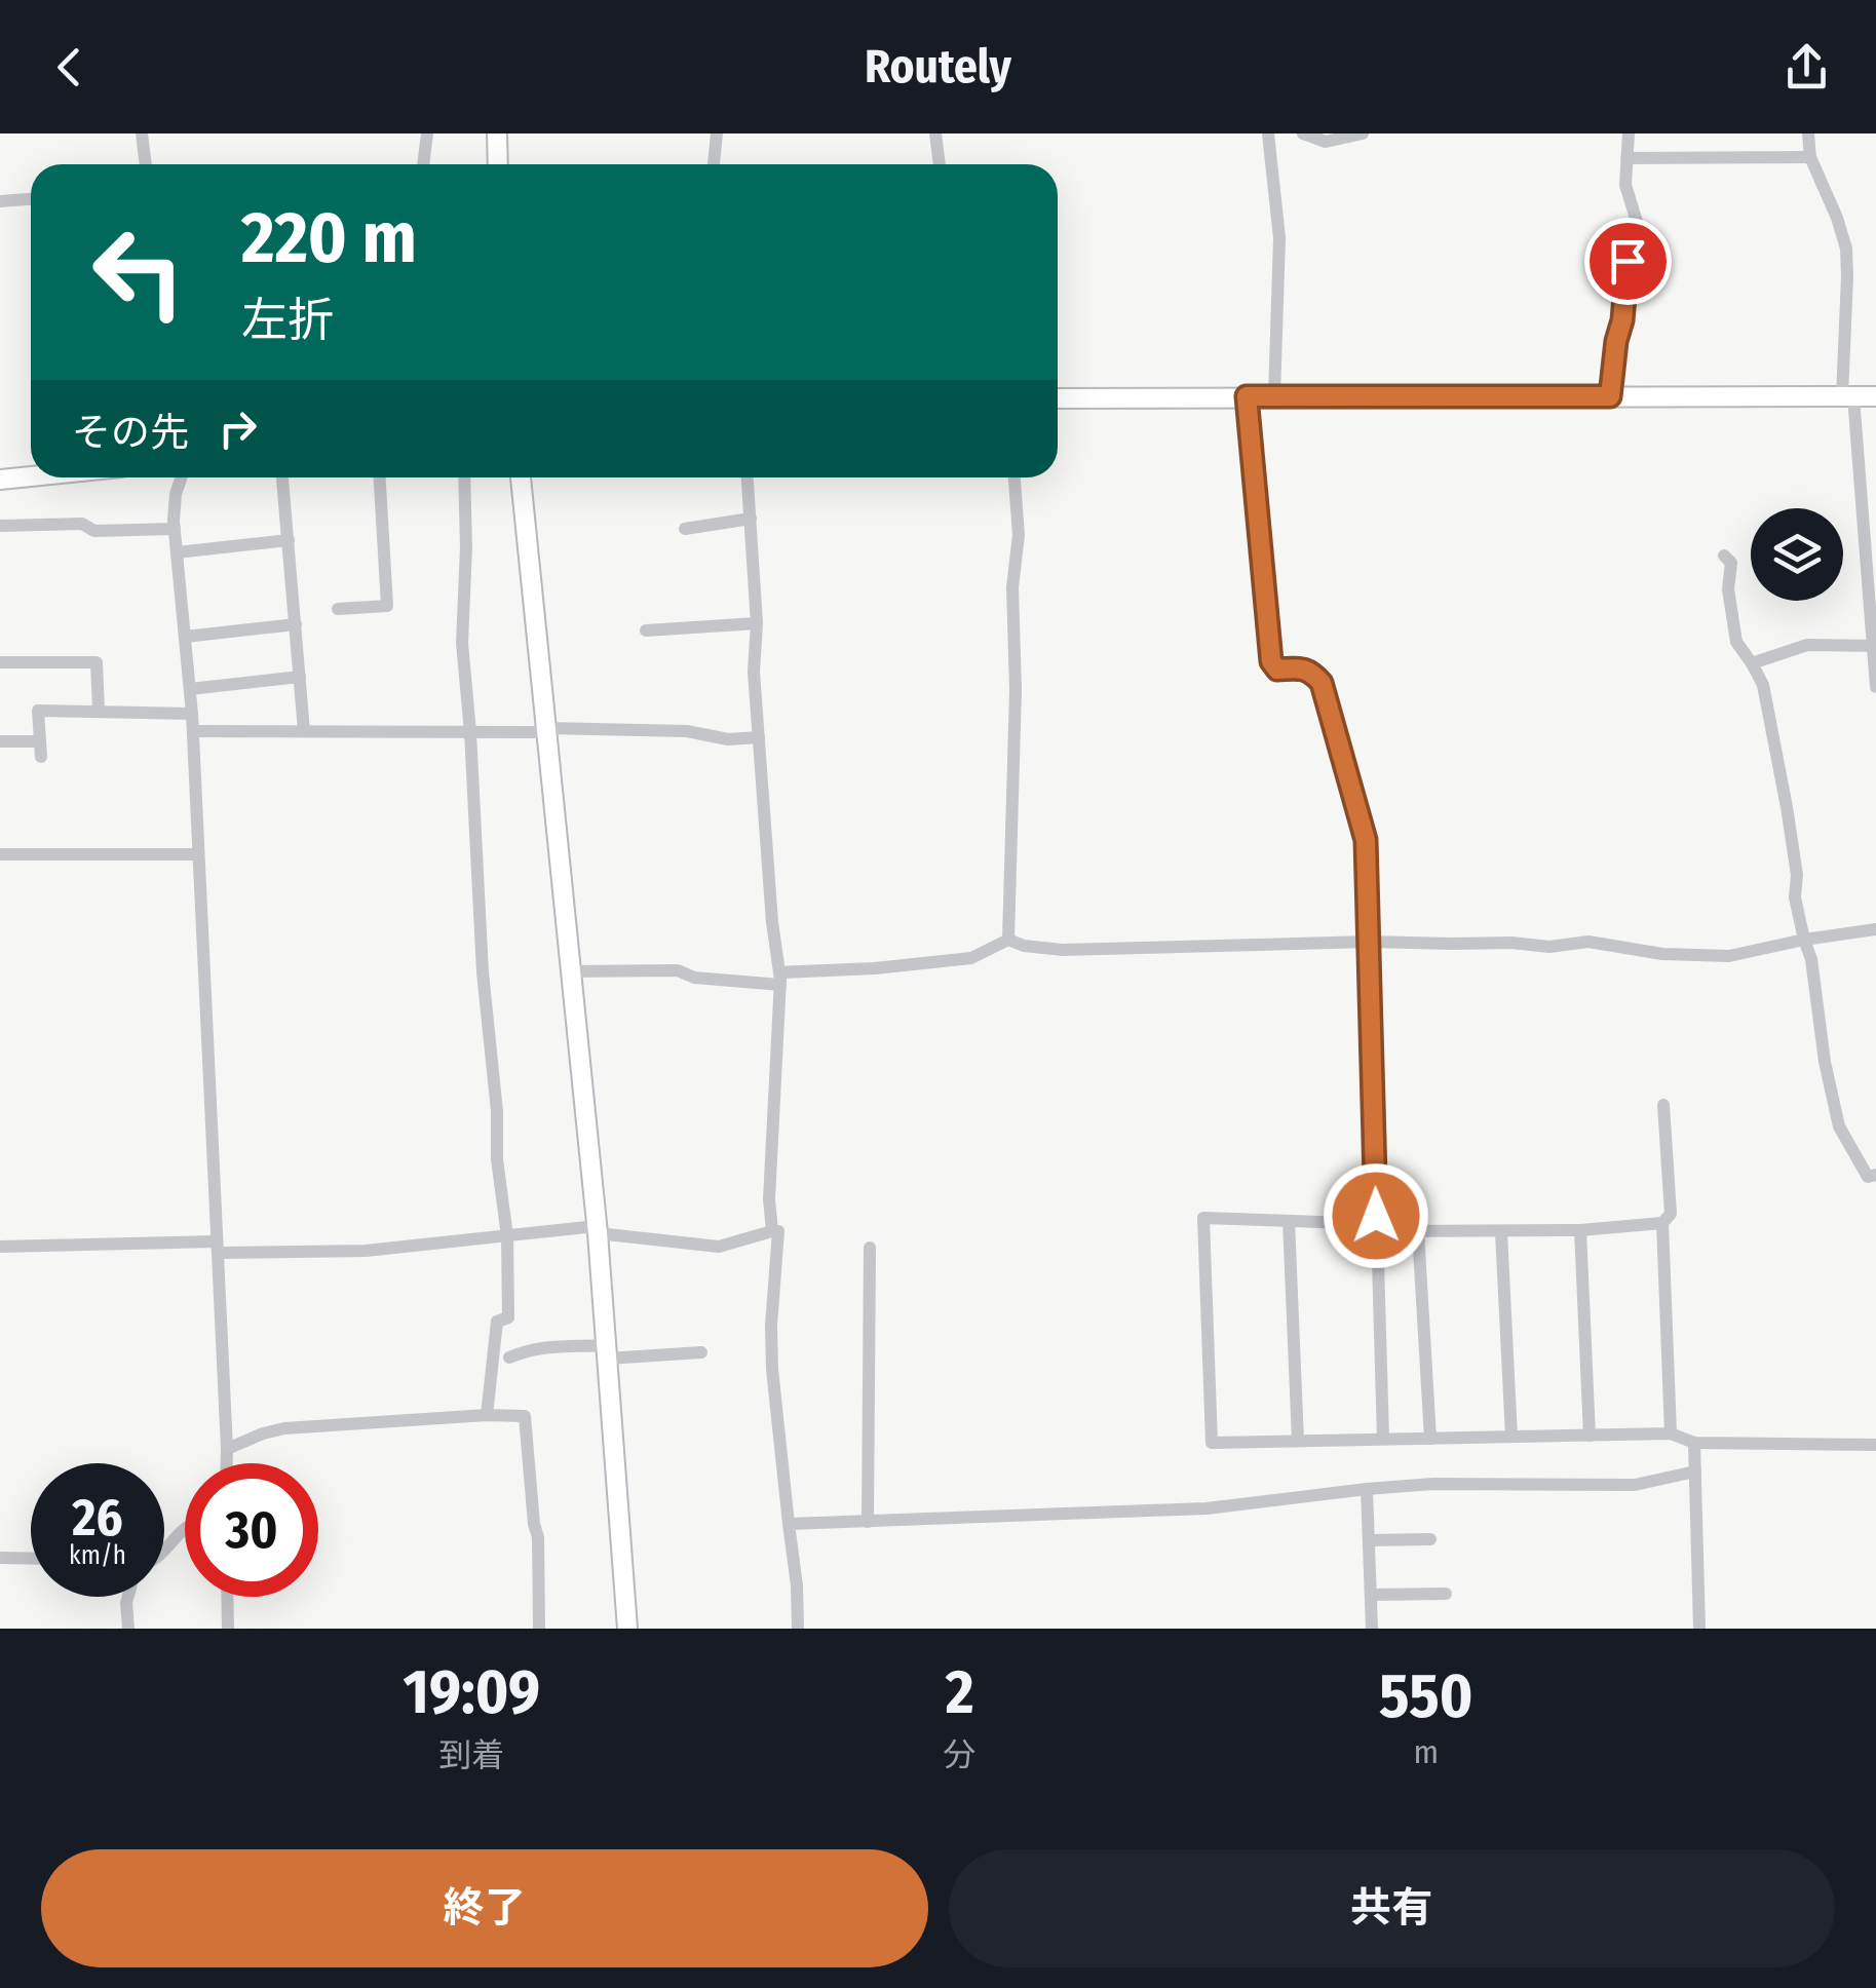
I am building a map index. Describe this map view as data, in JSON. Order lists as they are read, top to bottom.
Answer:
{
  "page": {
    "header": "Routely",
    "turn": ["220 m", "左折"],
    "then": "その先",
    "speed": "26 km/h",
    "limit": "30",
    "eta": [
      "19:09",
      "到着",
      "2",
      "分",
      "550",
      "m"
    ],
    "buttons": ["終了", "共有"]
  }
}
